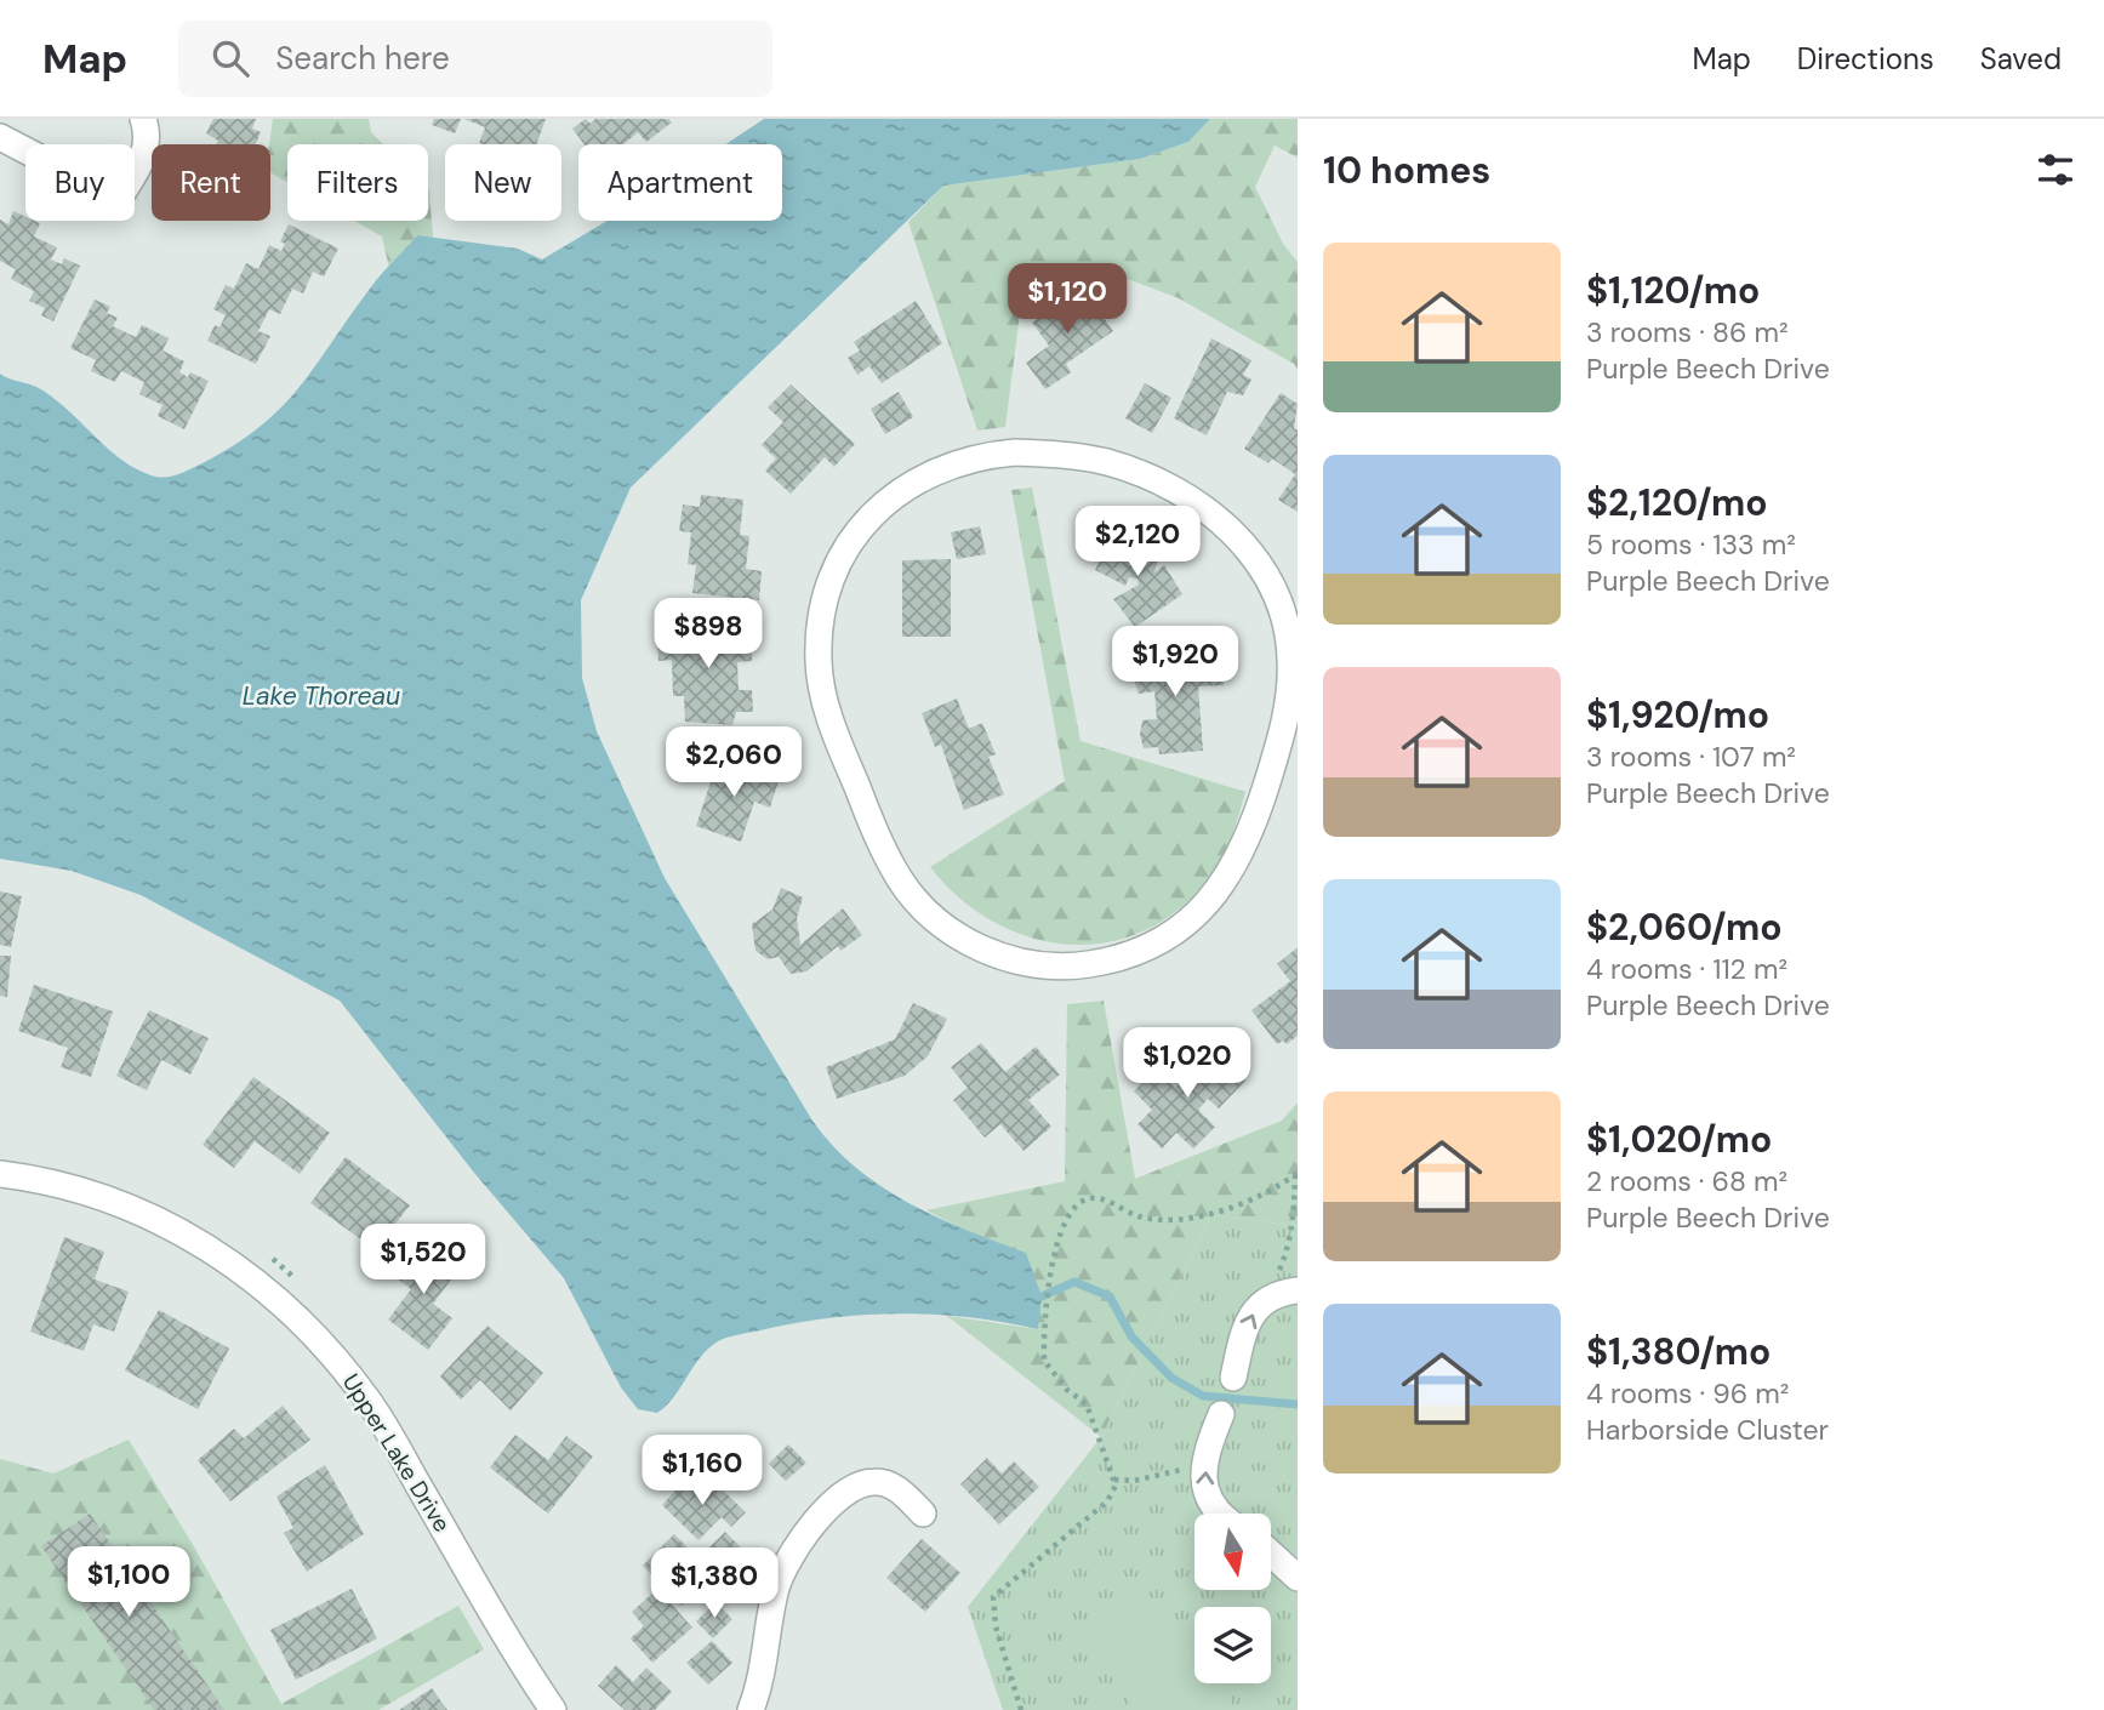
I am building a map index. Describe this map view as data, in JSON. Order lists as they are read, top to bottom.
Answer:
{
  "streets": {
    "street": ["Upper Lake Drive"]
  },
  "water": ["Lake Thoreau"],
  "north": "bottom",
  "page": {
    "header": "Map",
    "search": "Search here",
    "nav": ["Map", "Directions", "Saved"],
    "heading": "10 homes",
    "chip": [
      "Buy",
      "Rent",
      "Filters",
      "New",
      "Apartment"
    ],
    "list": [
      {
        "name": "$1,120/mo",
        "note": "3 rooms · 86 m² · Purple Beech Drive"
      },
      {
        "name": "$2,120/mo",
        "note": "5 rooms · 133 m² · Purple Beech Drive"
      },
      {
        "name": "$1,920/mo",
        "note": "3 rooms · 107 m² · Purple Beech Drive"
      },
      {
        "name": "$2,060/mo",
        "note": "4 rooms · 112 m² · Purple Beech Drive"
      },
      {
        "name": "$1,020/mo",
        "note": "2 rooms · 68 m² · Purple Beech Drive"
      },
      {
        "name": "$1,380/mo",
        "note": "4 rooms · 96 m² · Harborside Cluster"
      }
    ],
    "price": [
      "$1,120",
      "$2,120",
      "$898",
      "$1,920",
      "$2,060",
      "$1,020",
      "$1,520",
      "$1,160",
      "$1,100",
      "$1,380"
    ]
  }
}
